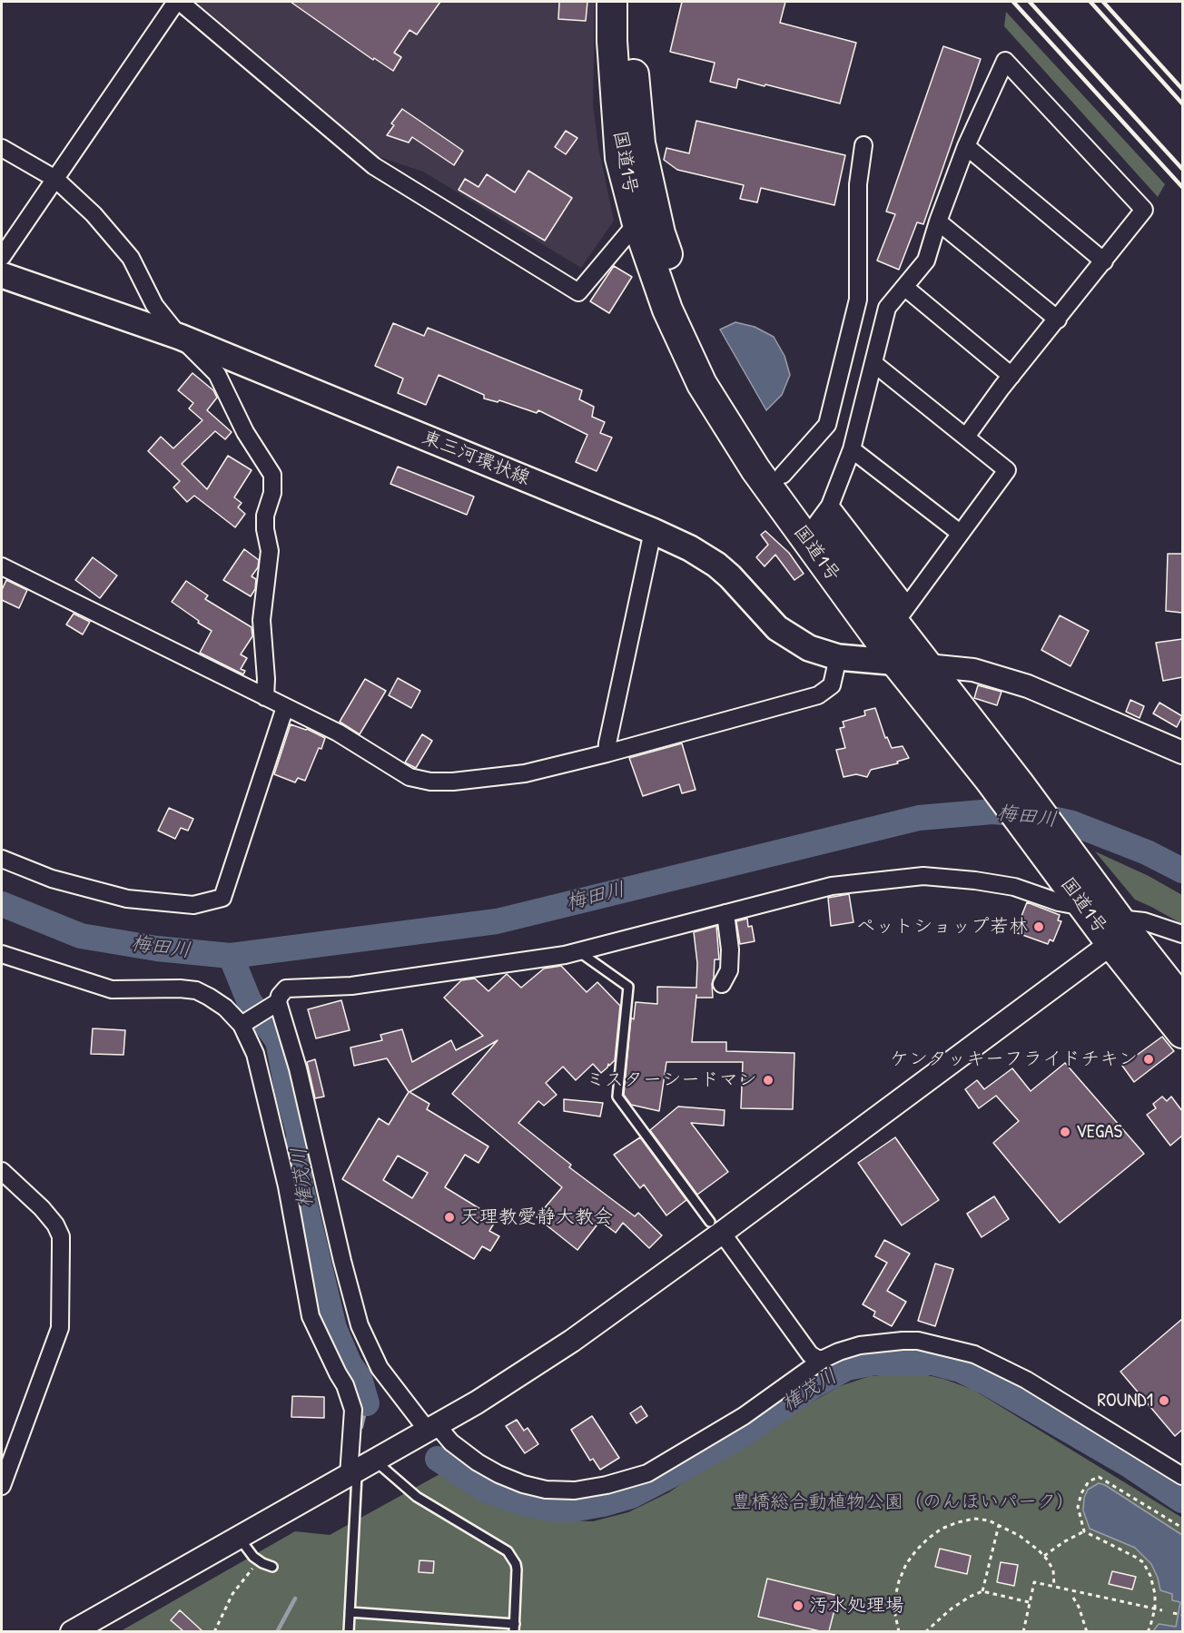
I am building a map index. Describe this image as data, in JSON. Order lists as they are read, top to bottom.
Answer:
{
  "streets": {
    "highway": ["国道1号"],
    "main road": ["東三河環状線"]
  },
  "crossings": [
    ["国道1号", "東三河環状線"]
  ],
  "water": ["梅田川", "権茂川"],
  "parks": ["豊橋総合動植物公園（のんほいパーク）"],
  "places": [
    "ペットショップ若林",
    "ケンタッキーフライドチキン",
    "ミスターシードマン",
    "VEGAS",
    "天理教愛静大教会",
    "ROUND1",
    "汚水処理場"
  ]
}
